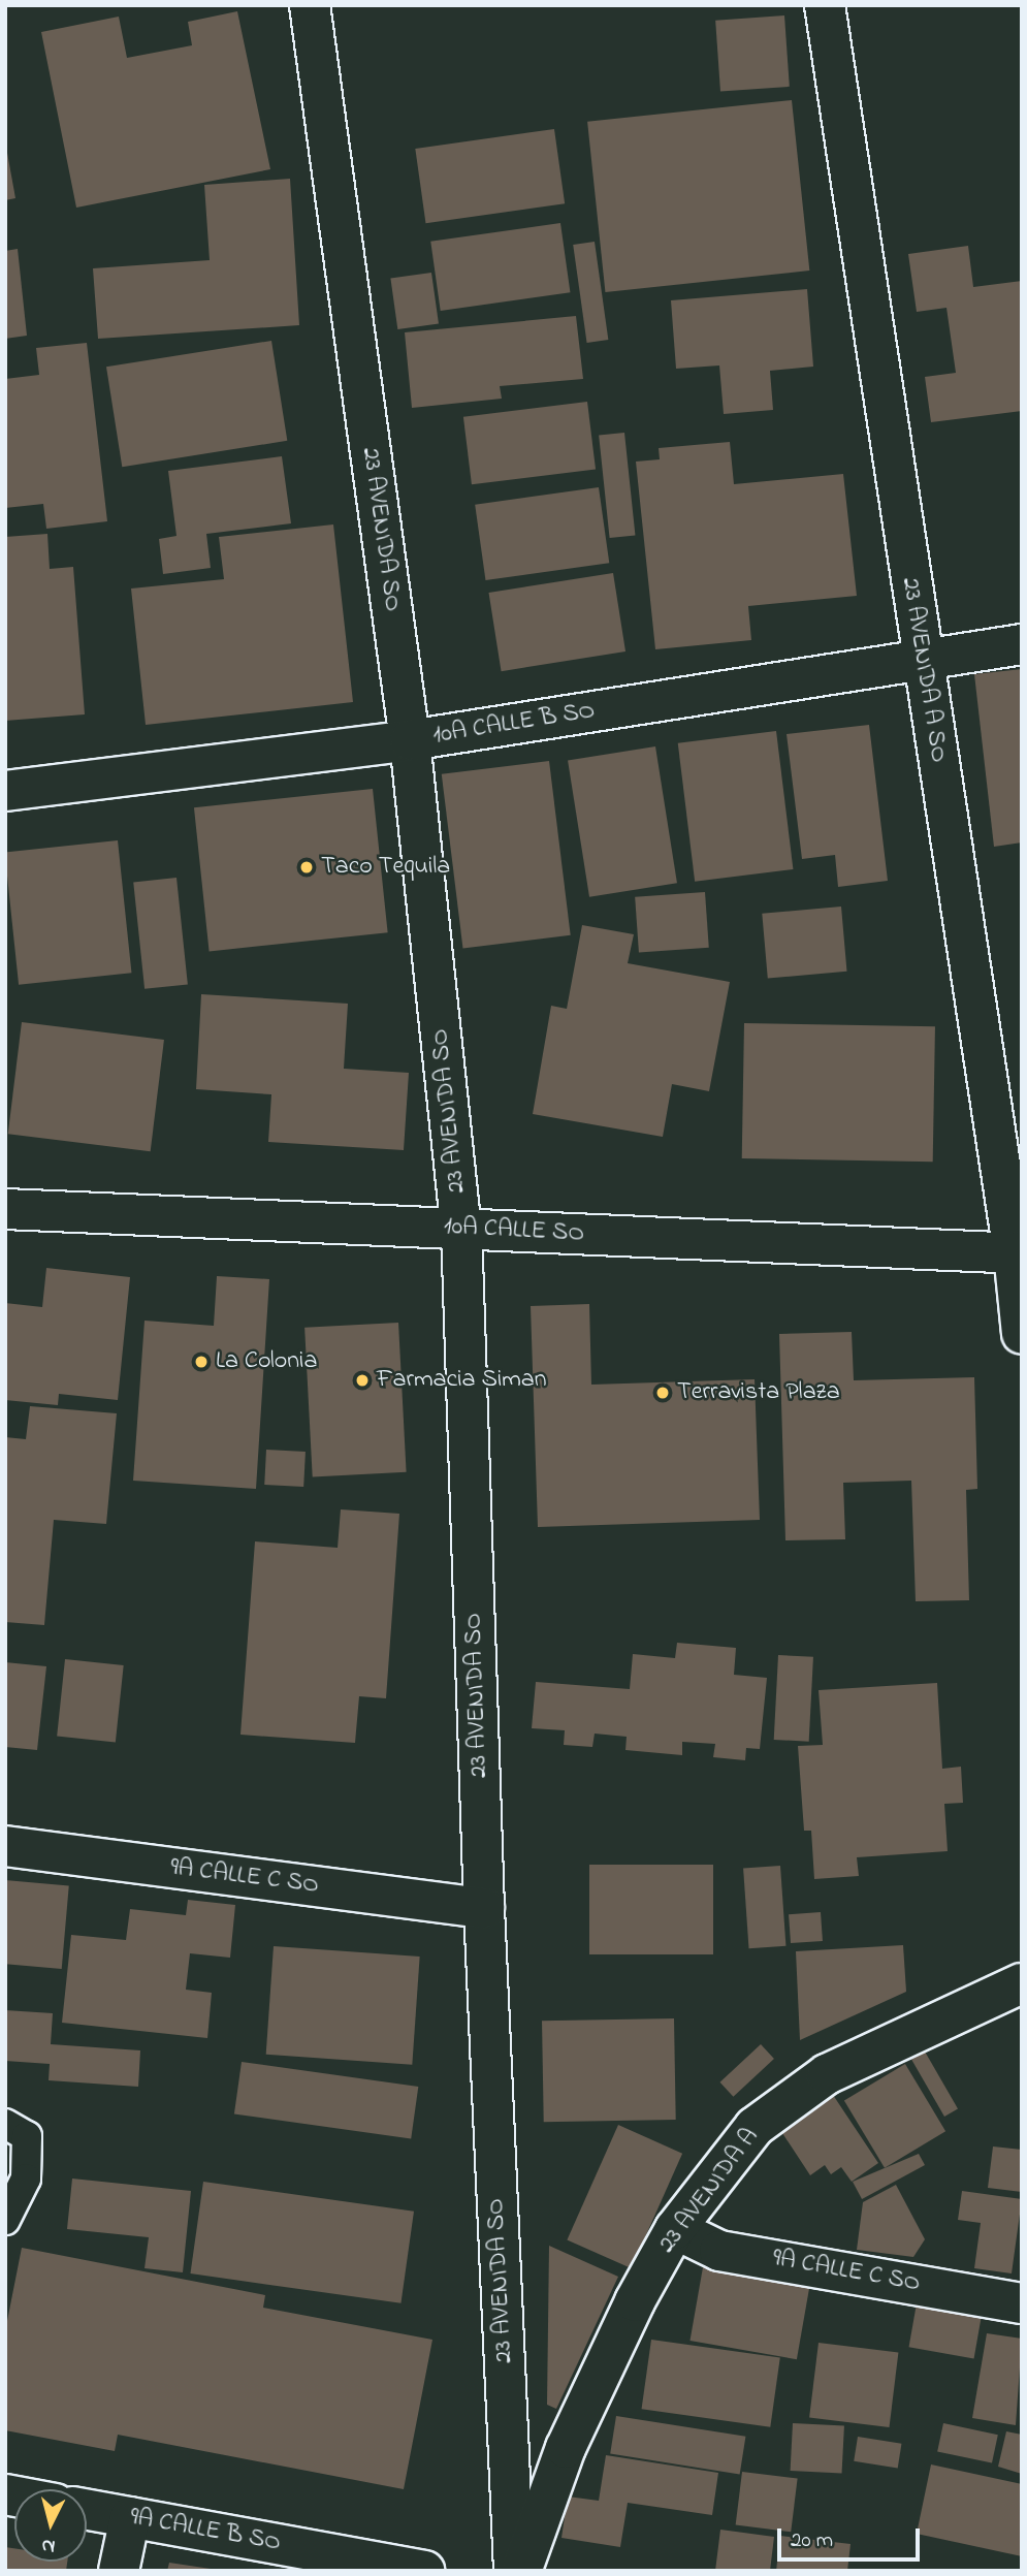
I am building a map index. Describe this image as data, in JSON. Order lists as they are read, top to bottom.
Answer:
{
  "streets": {
    "street": [
      "23 AVENIDA SO",
      "23 AVENIDA A SO",
      "10A CALLE B SO",
      "10A CALLE SO",
      "9A CALLE C SO",
      "23 AVENIDA A",
      "9A CALLE B SO"
    ]
  },
  "crossings": [
    ["23 AVENIDA SO", "10A CALLE B SO"],
    ["23 AVENIDA SO", "10A CALLE SO"],
    ["23 AVENIDA SO", "9A CALLE C SO"],
    ["23 AVENIDA A SO", "10A CALLE B SO"],
    ["23 AVENIDA A SO", "10A CALLE SO"],
    ["9A CALLE C SO", "23 AVENIDA A"]
  ],
  "places": [
    "Taco Tequila",
    "La Colonia",
    "Farmacia Siman",
    "Terravista Plaza"
  ],
  "scale_bar": "20 m",
  "north": "bottom"
}
